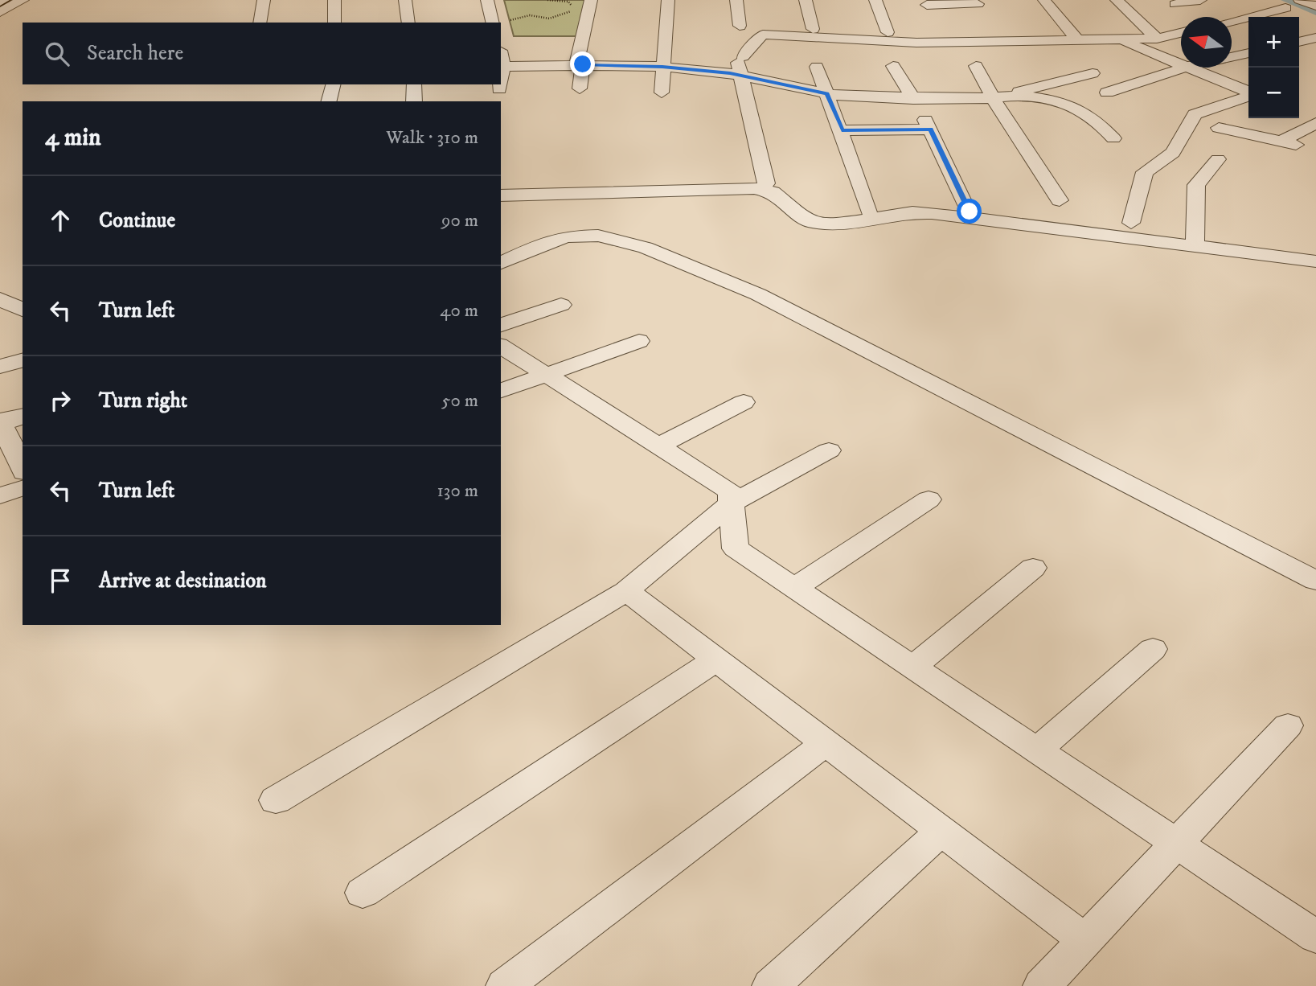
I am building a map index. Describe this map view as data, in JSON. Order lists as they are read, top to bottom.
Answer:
{
  "north": "left",
  "page": {
    "map_buttons": ["+", "−"],
    "search": "Search here",
    "heading": ["4 min", "Walk · 310 m"],
    "list": [
      ["Continue", "90 m"],
      ["Turn left", "40 m"],
      ["Turn right", "50 m"],
      ["Turn left", "130 m"],
      "Arrive at destination"
    ]
  }
}
